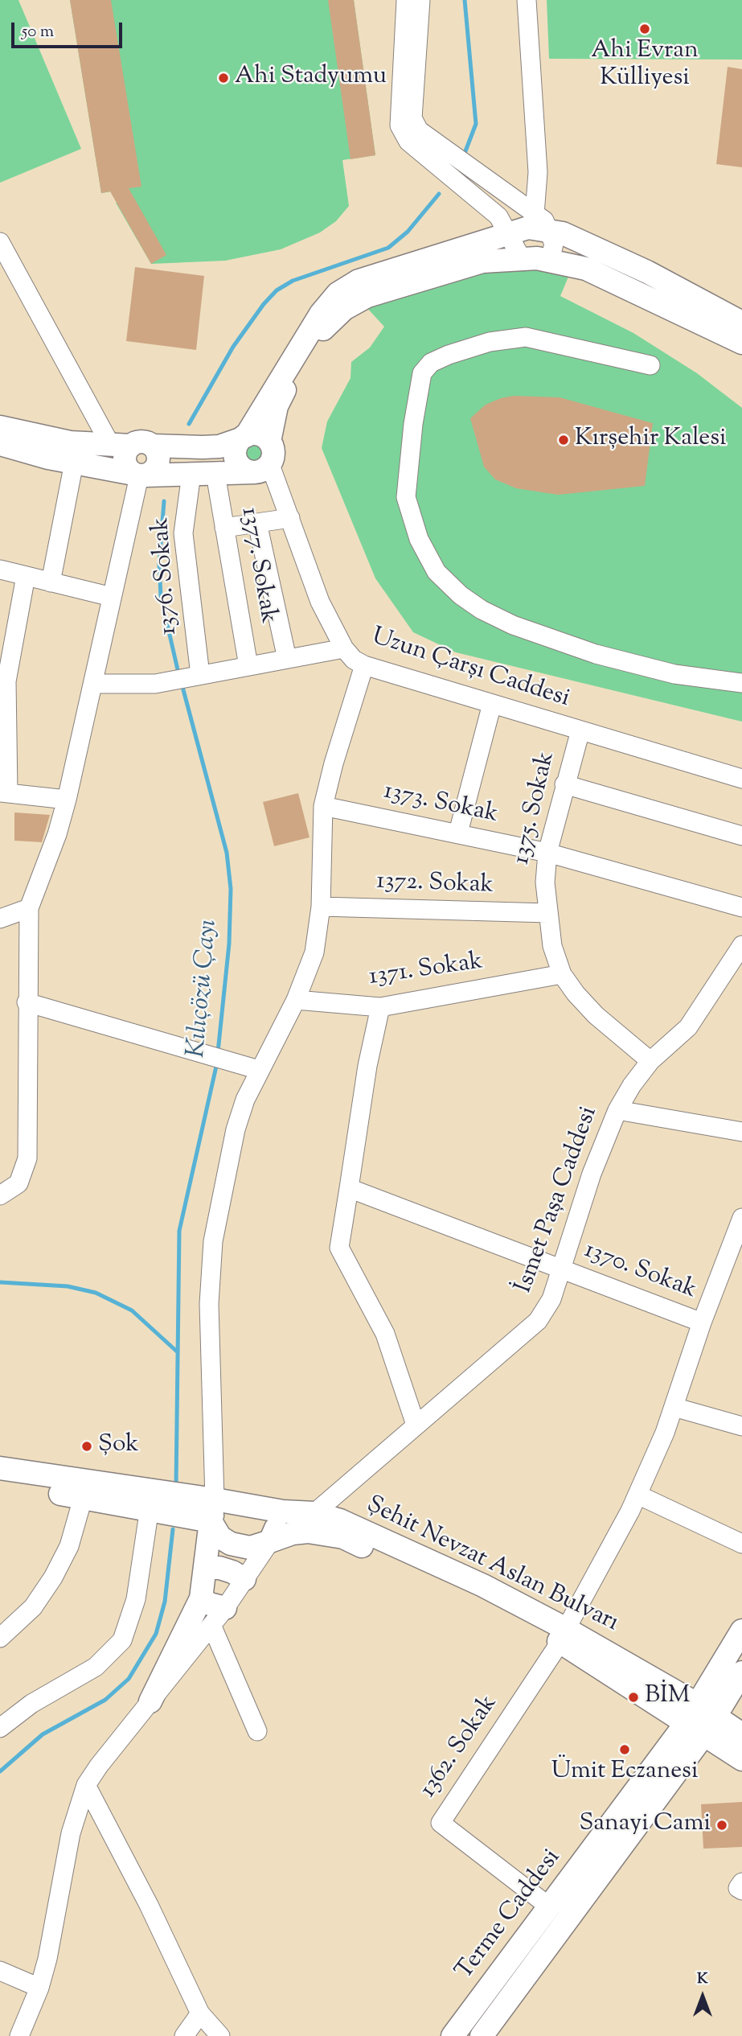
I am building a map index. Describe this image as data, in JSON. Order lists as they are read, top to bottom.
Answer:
{
  "streets": {
    "main road": ["Şehit Nevzat Aslan Bulvarı", "Terme Caddesi"],
    "street": [
      "1377. Sokak",
      "1376. Sokak",
      "Uzun Çarşı Caddesi",
      "1373. Sokak",
      "1375. Sokak",
      "1372. Sokak",
      "1371. Sokak",
      "İsmet Paşa Caddesi",
      "1370. Sokak",
      "1362. Sokak"
    ]
  },
  "crossings": [
    ["Uzun Çarşı Caddesi", "1375. Sokak"],
    ["1373. Sokak", "1375. Sokak"],
    ["1375. Sokak", "1372. Sokak"],
    ["1375. Sokak", "1371. Sokak"],
    ["1375. Sokak", "İsmet Paşa Caddesi"],
    ["İsmet Paşa Caddesi", "1370. Sokak"],
    ["İsmet Paşa Caddesi", "Şehit Nevzat Aslan Bulvarı"],
    ["Şehit Nevzat Aslan Bulvarı", "1362. Sokak"],
    ["Şehit Nevzat Aslan Bulvarı", "Terme Caddesi"],
    ["1362. Sokak", "Terme Caddesi"]
  ],
  "water": ["Kılıçözü Çayı"],
  "places": [
    "Ahi Evran Külliyesi",
    "Ahi Stadyumu",
    "Kırşehir Kalesi",
    "Şok",
    "BİM",
    "Ümit Eczanesi",
    "Sanayi Cami"
  ],
  "scale_bar": "50 m",
  "north": "top"
}
